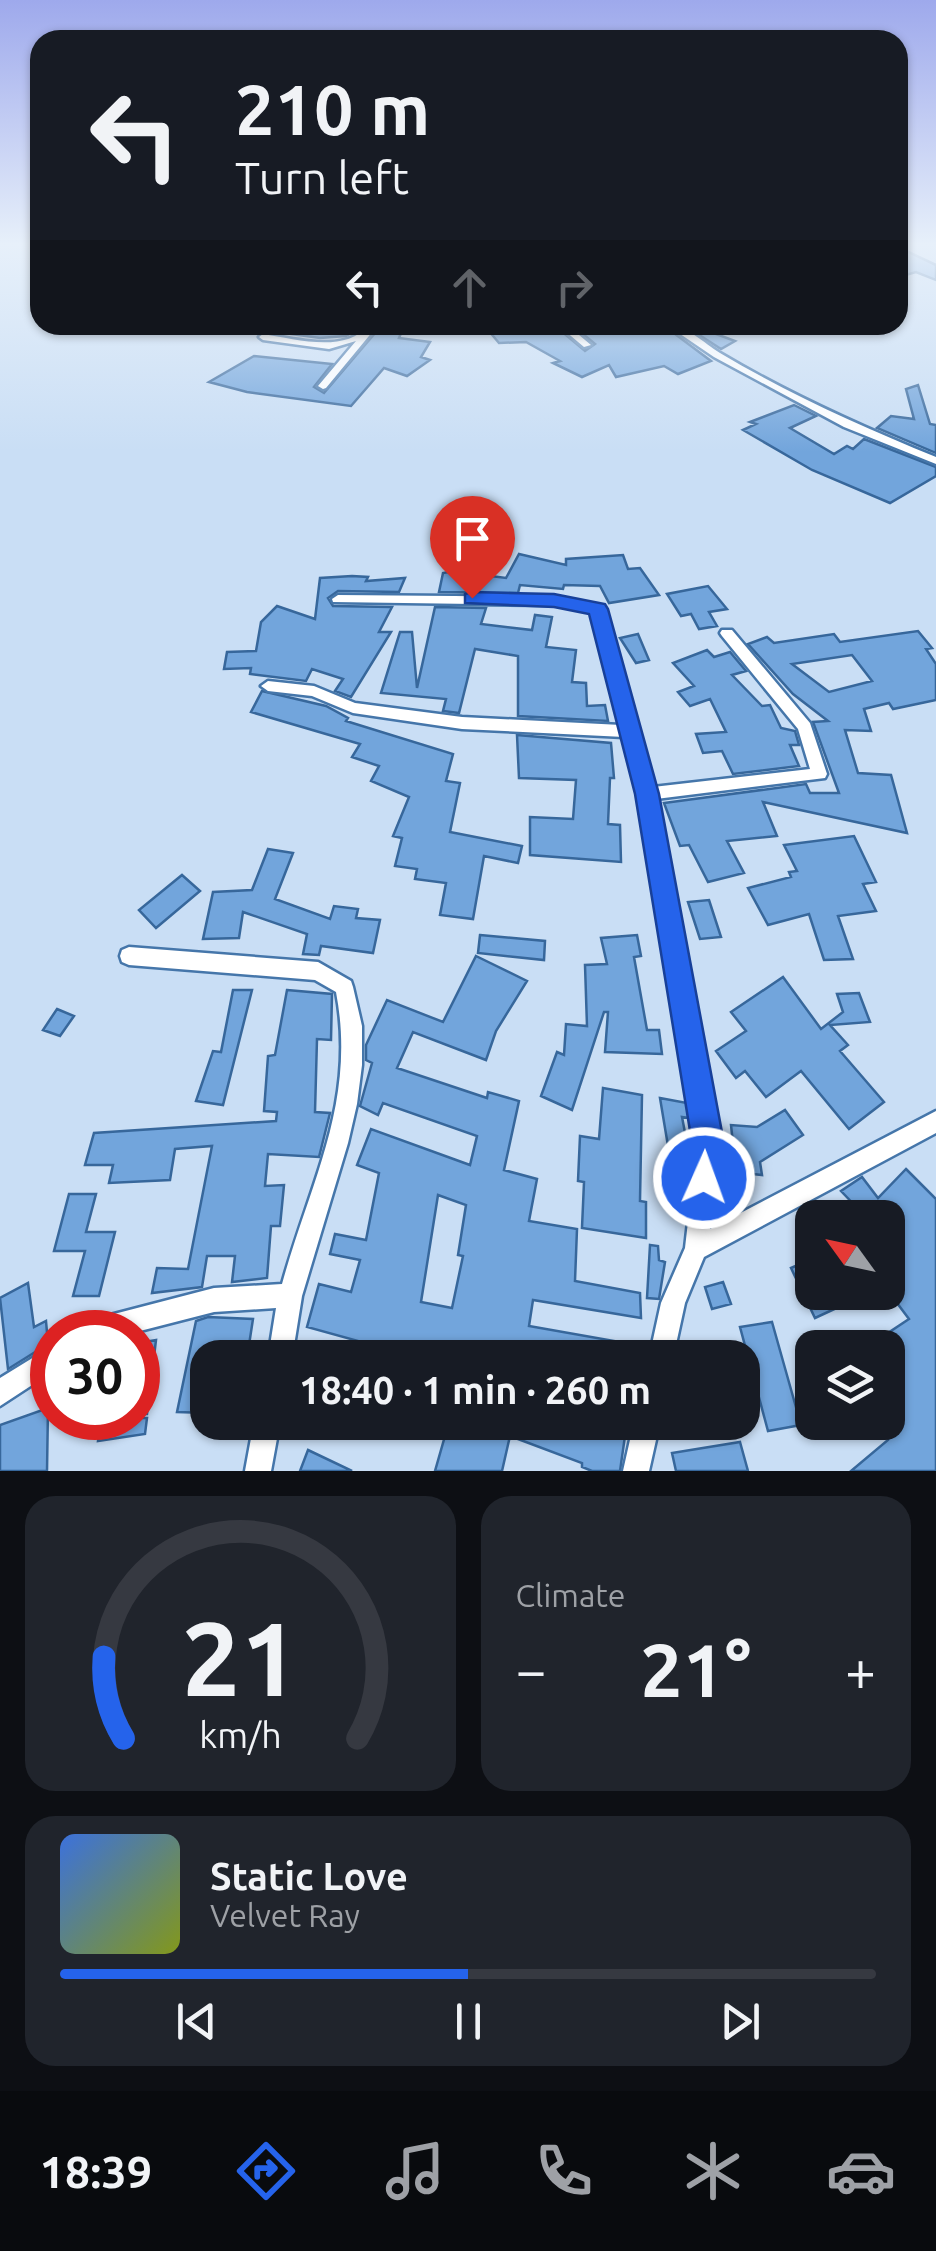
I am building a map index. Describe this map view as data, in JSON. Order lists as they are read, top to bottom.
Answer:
{
  "north": "top left",
  "page": {
    "turn": ["210 m", "Turn left"],
    "limit": "30",
    "trip": "18:40 · 1 min · 260 m",
    "tile": "Climate",
    "heat": ["−", "21°", "+"],
    "song": ["Static Love", "Velvet Ray"],
    "tabs": "18:39",
    "gauge": ["21", "km/h"]
  }
}
